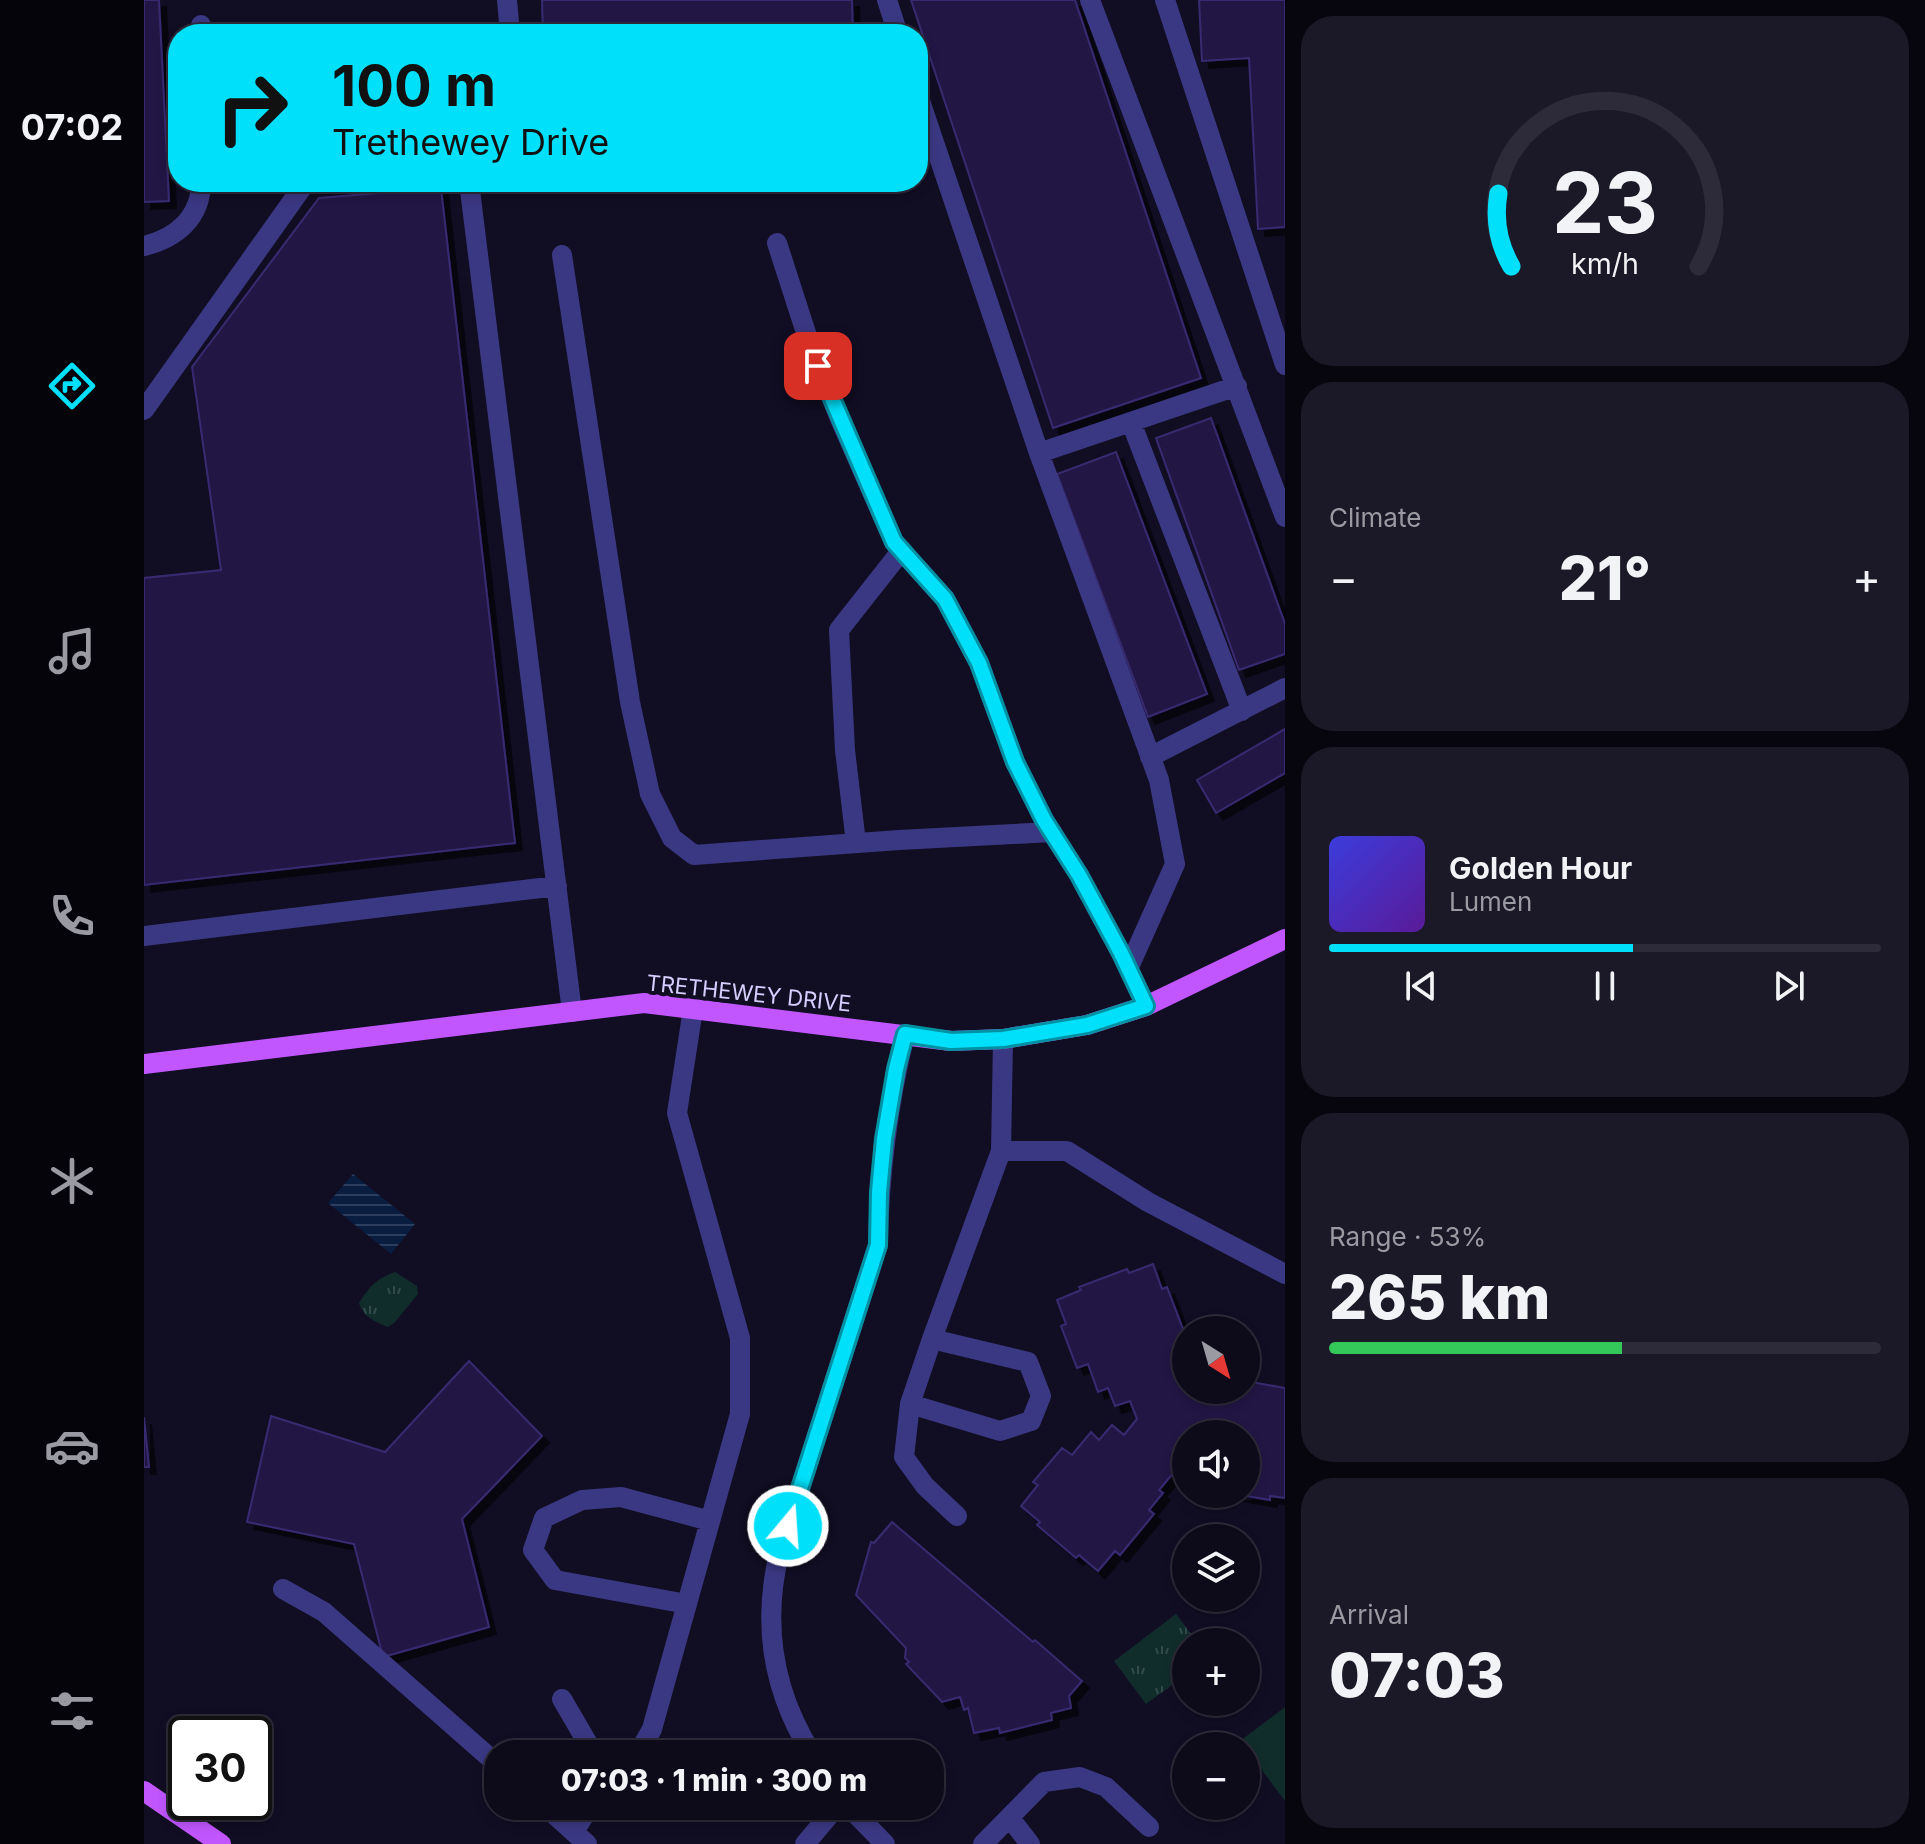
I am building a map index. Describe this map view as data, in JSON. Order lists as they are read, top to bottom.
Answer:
{
  "streets": {
    "main road": ["TRETHEWEY DRIVE"]
  },
  "north": "bottom right",
  "page": {
    "tabs": "07:02",
    "turn": ["100 m", "Trethewey Drive"],
    "tile": [
      "Climate",
      ["Range · 53%", "265 km"],
      ["Arrival", "07:03"]
    ],
    "heat": ["−", "21°", "+"],
    "song": ["Golden Hour", "Lumen"],
    "map_buttons": ["+", "−"],
    "limit": "30",
    "trip": "07:03 · 1 min · 300 m",
    "gauge": ["23", "km/h"]
  }
}
